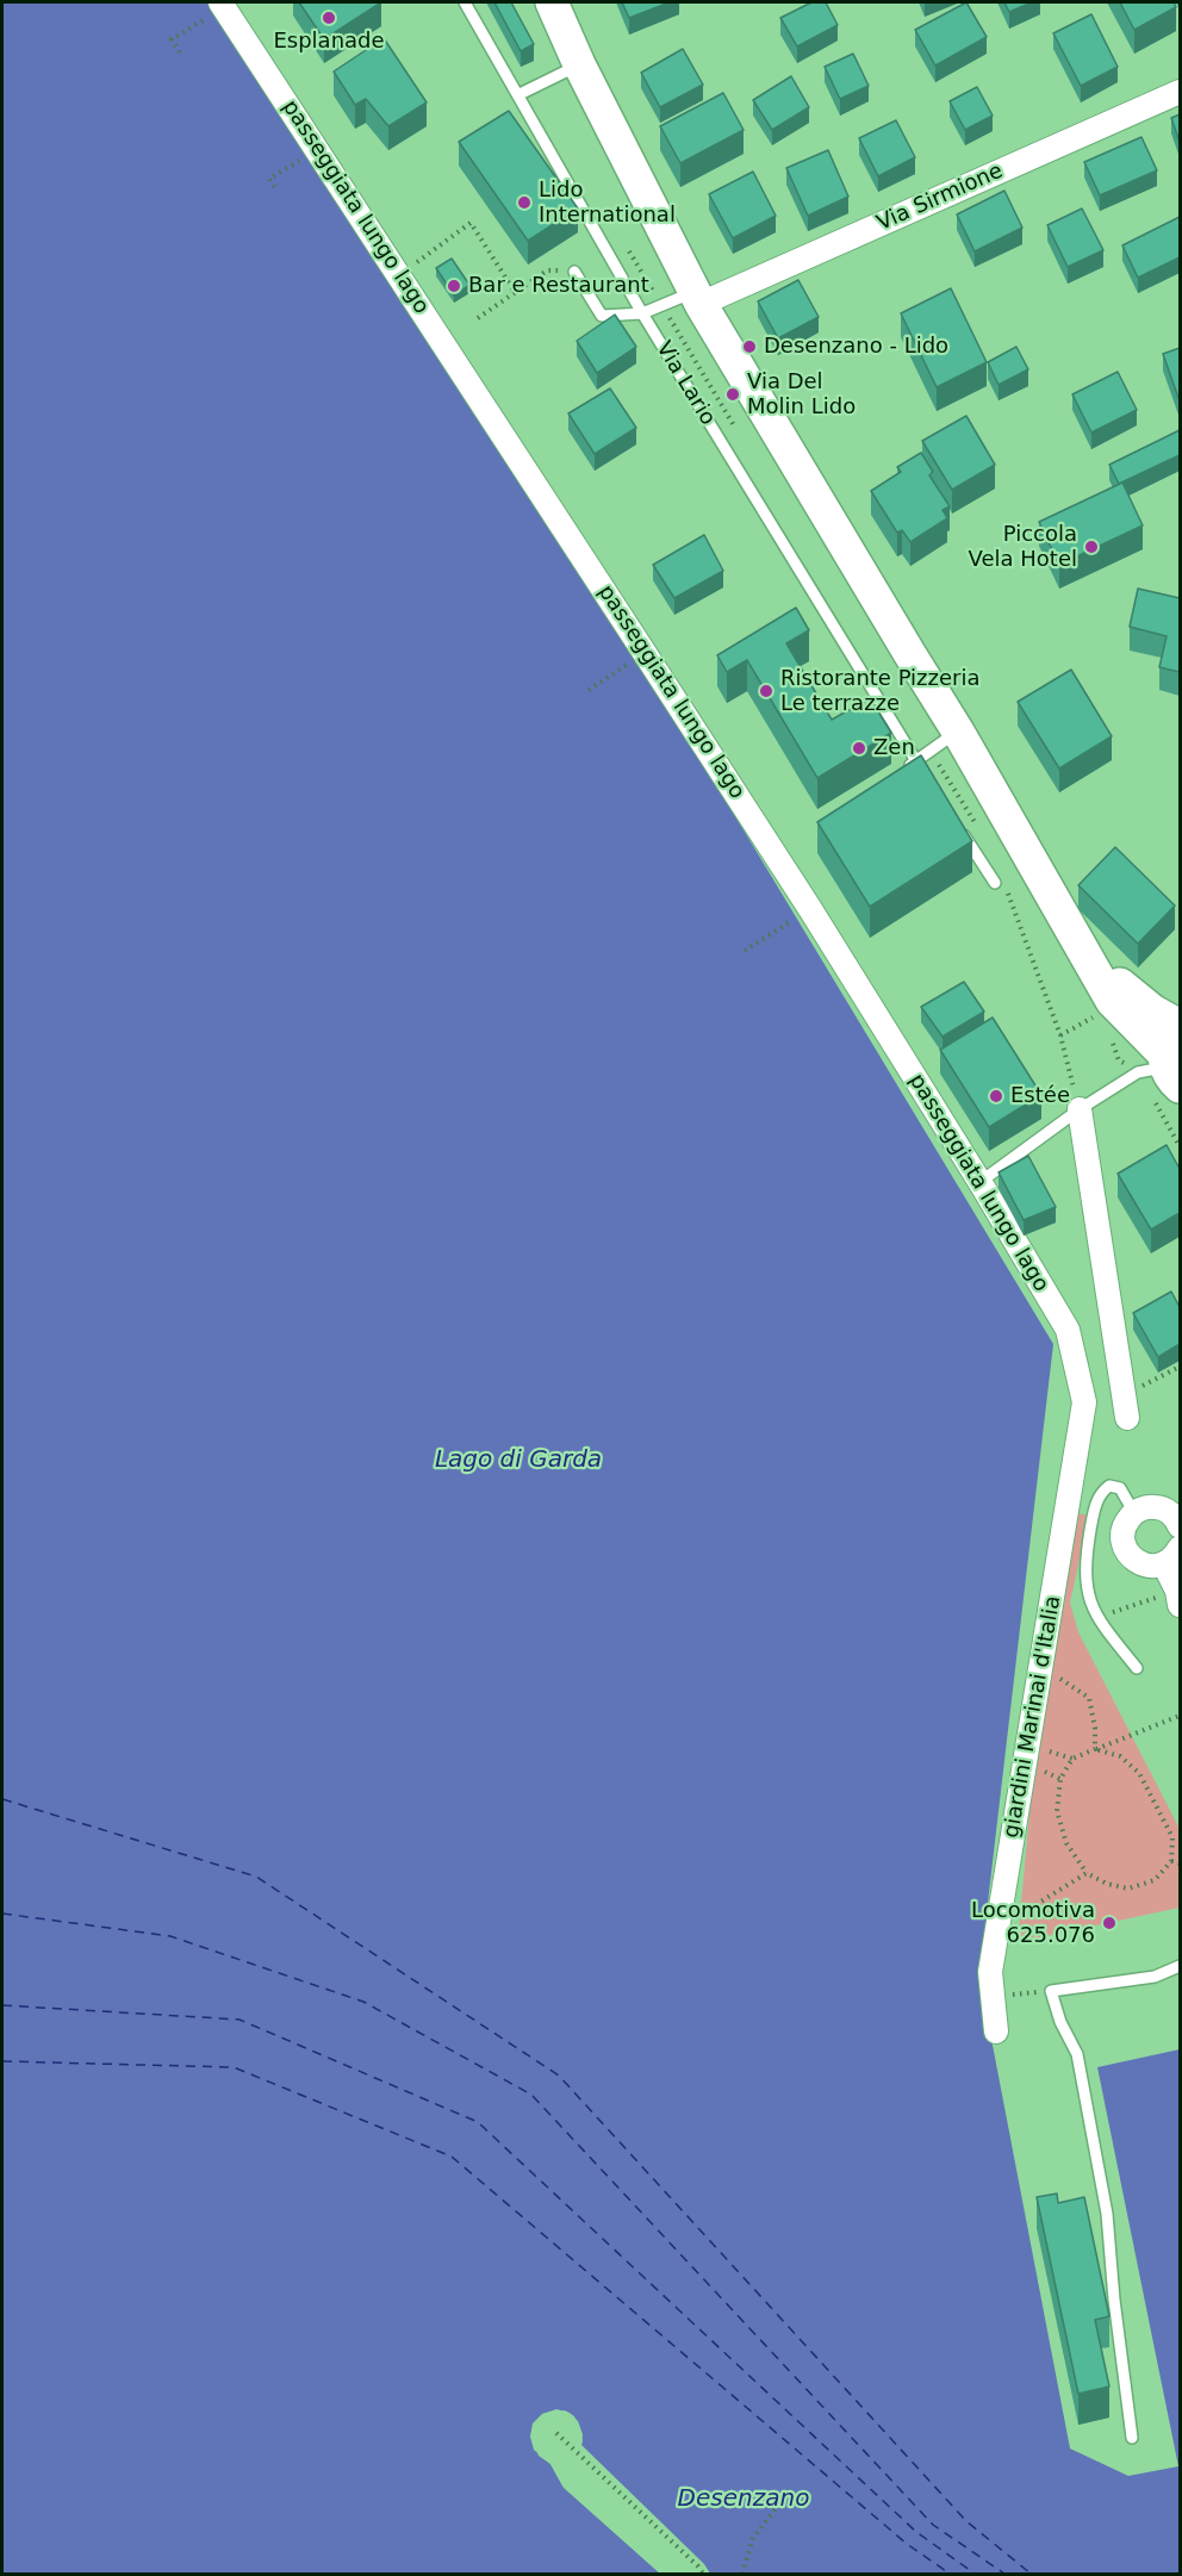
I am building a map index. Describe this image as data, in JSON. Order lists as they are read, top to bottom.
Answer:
{
  "streets": {
    "street": ["Via Sirmione", "passeggiata lungo lago", "giardini Marinai d'Italia"],
    "lane": ["Via Lario"]
  },
  "crossings": [
    ["passeggiata lungo lago", "giardini Marinai d'Italia"]
  ],
  "water": ["Lago di Garda", "Desenzano"],
  "places": [
    "Esplanade",
    "Lido International",
    "Bar e Restaurant",
    "Desenzano - Lido",
    "Via Del Molin Lido",
    "Piccola Vela Hotel",
    "Ristorante Pizzeria Le terrazze",
    "Zen",
    "Estée",
    "Locomotiva 625.076"
  ]
}
